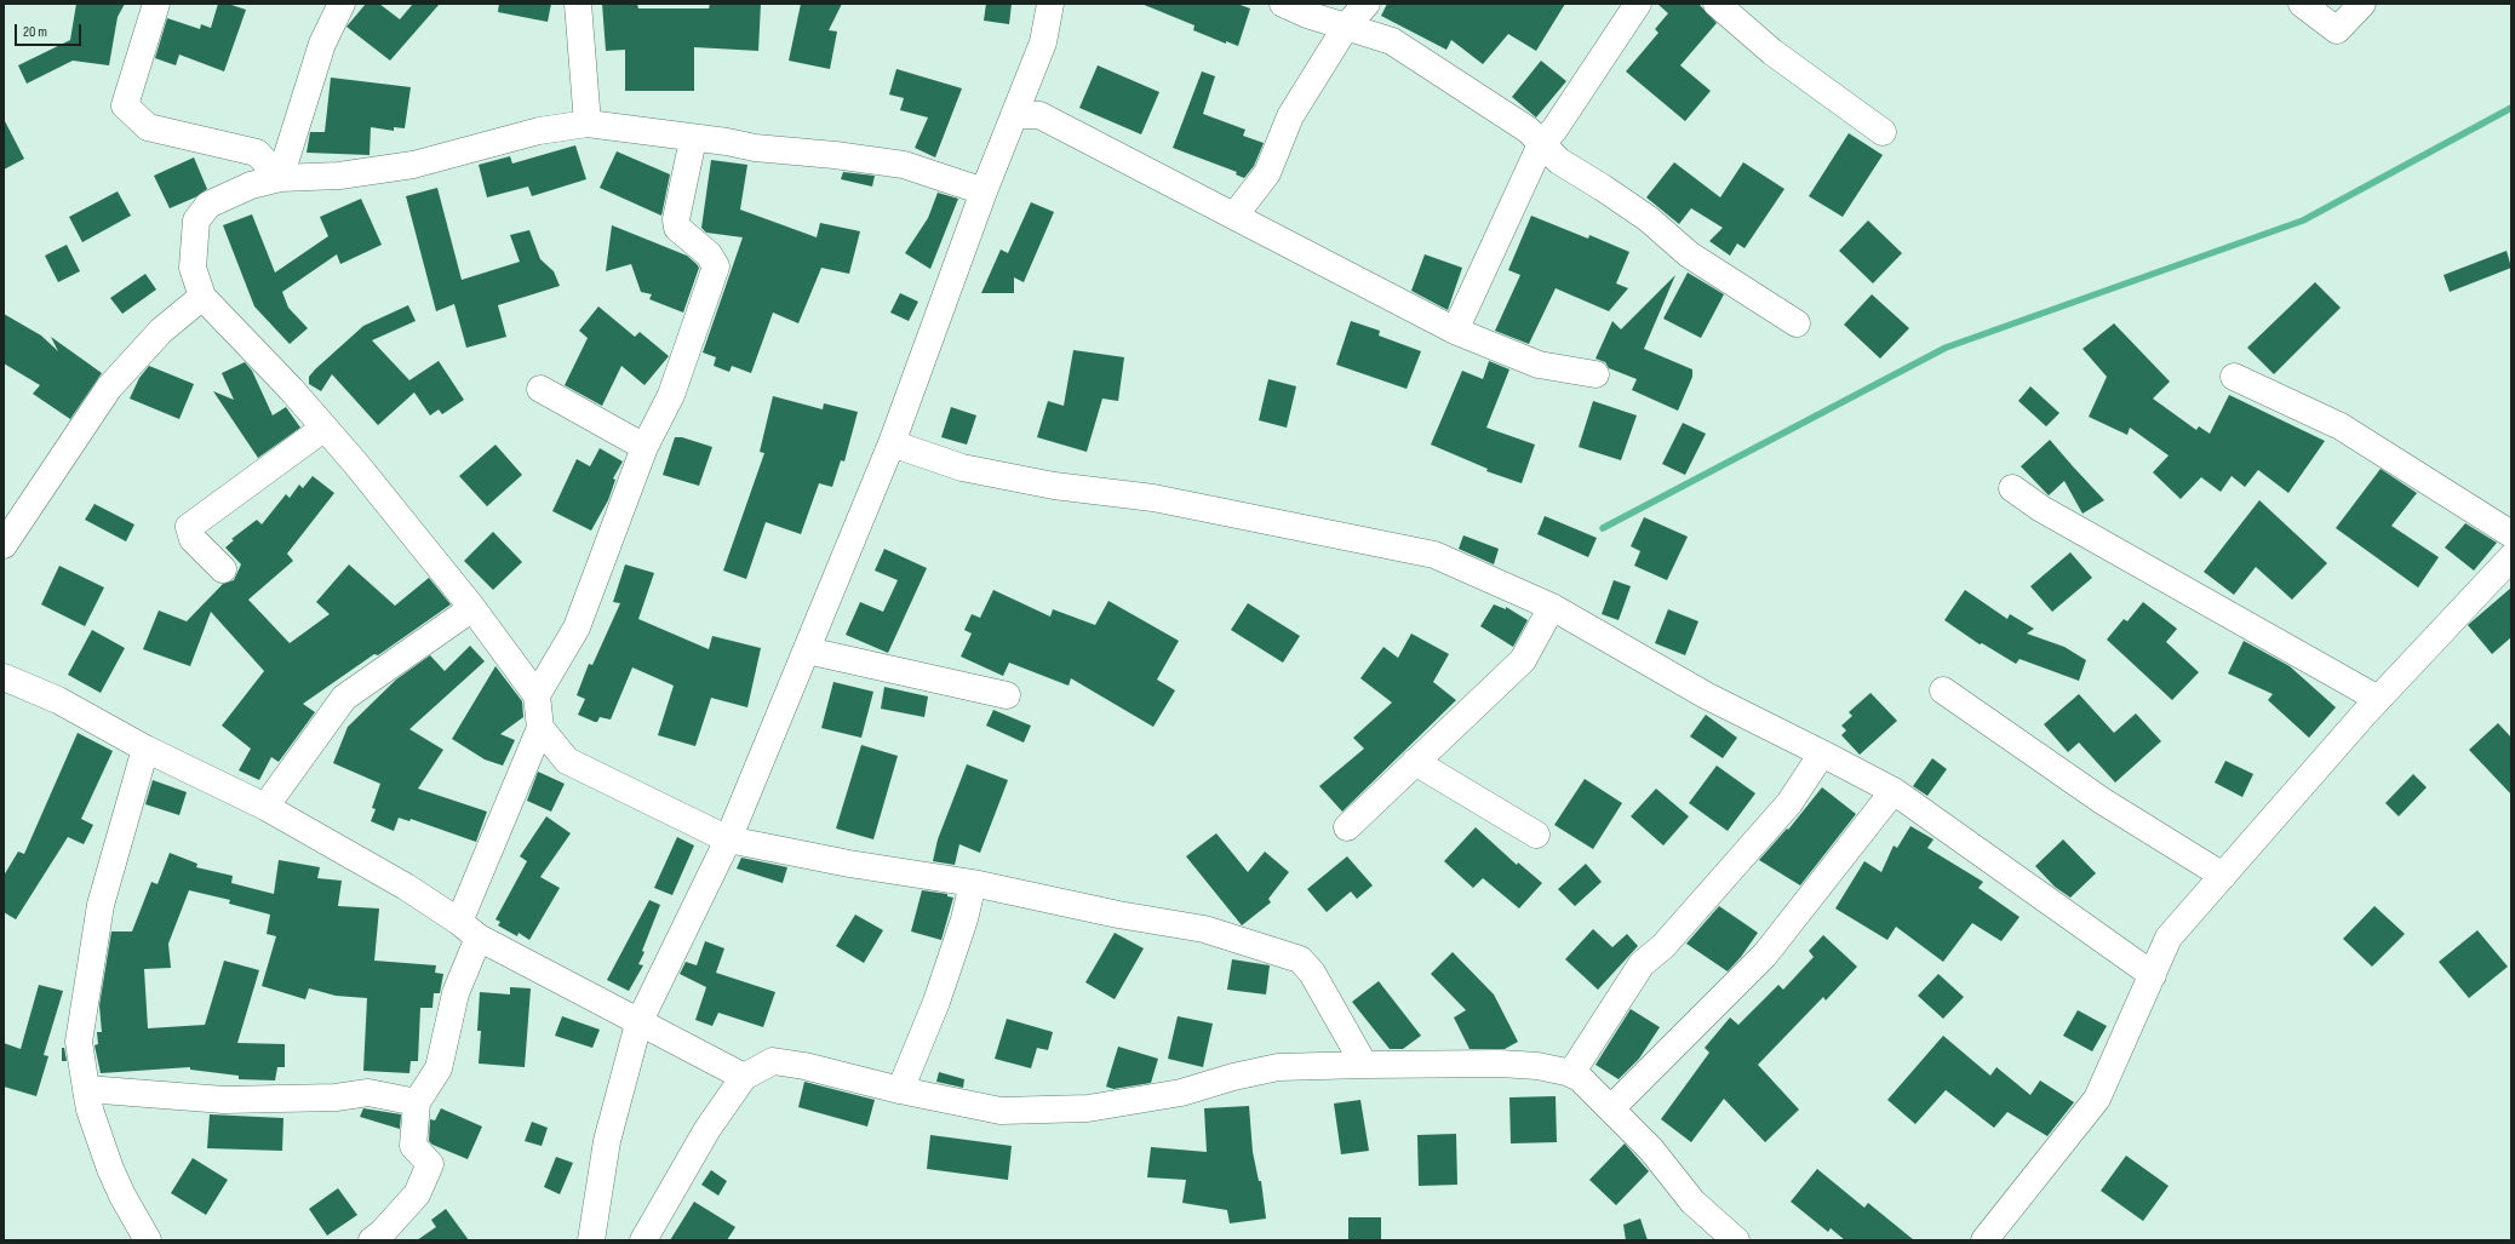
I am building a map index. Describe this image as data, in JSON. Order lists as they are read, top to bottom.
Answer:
{
  "scale_bar": "20 m"
}
